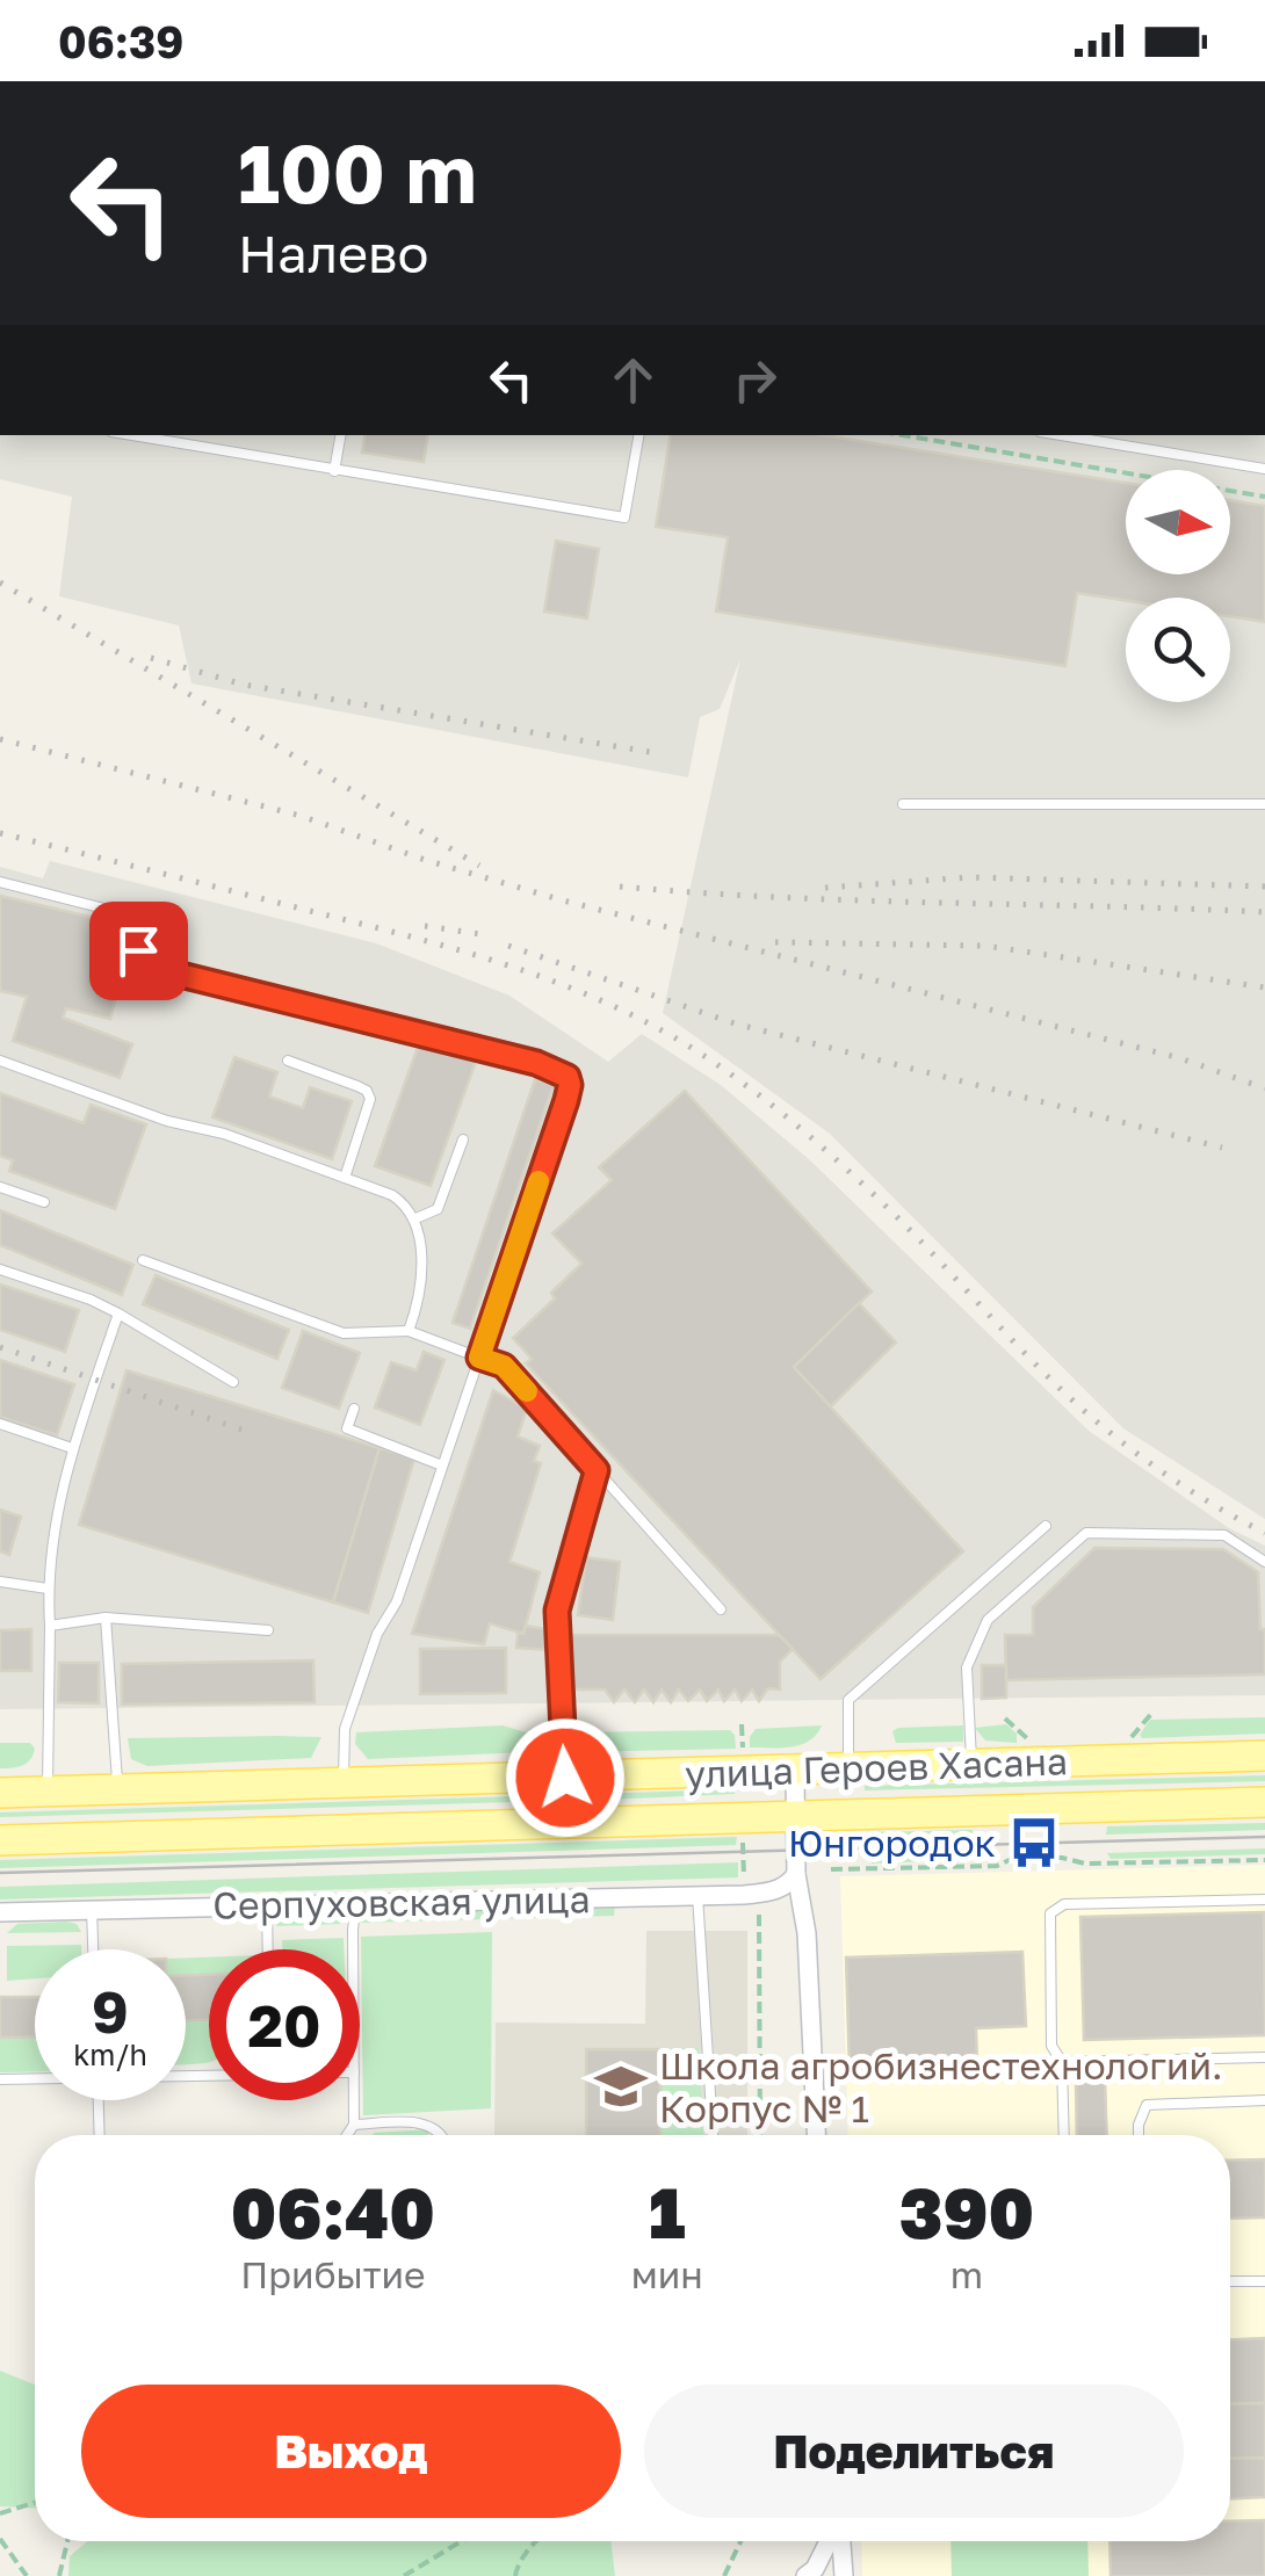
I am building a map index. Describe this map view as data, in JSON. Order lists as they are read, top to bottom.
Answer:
{
  "streets": {
    "main road": ["улица Героев Хасана"],
    "street": ["Серпуховская улица"]
  },
  "places": {
    "bus stop": ["Юнгородок"],
    "school or university": ["Школа агробизнестехнологий. Корпус № 1"]
  },
  "north": "right",
  "page": {
    "status": "06:39",
    "turn": ["100 m", "Налево"],
    "speed": "9 km/h",
    "limit": "20",
    "eta": [
      "06:40",
      "Прибытие",
      "1",
      "мин",
      "390",
      "m"
    ],
    "buttons": ["Выход", "Поделиться"]
  }
}
